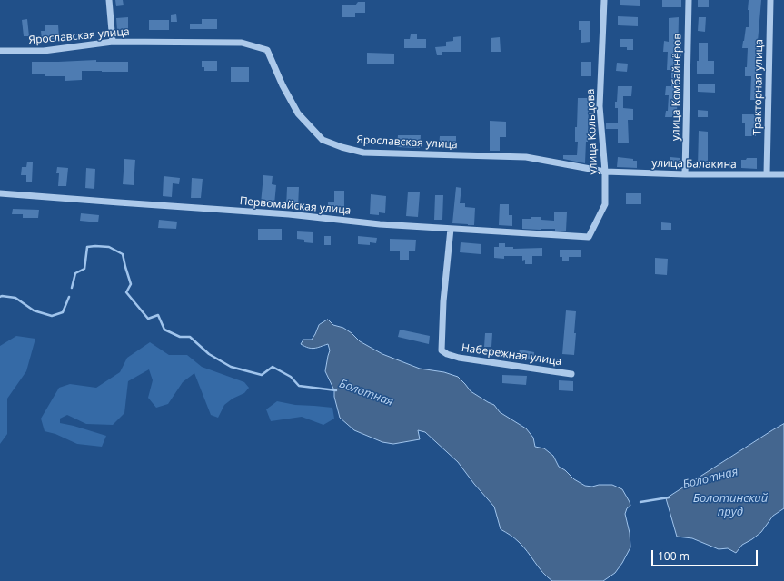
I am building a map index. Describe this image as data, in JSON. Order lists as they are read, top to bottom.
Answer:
{
  "streets": {
    "street": [
      "Ярославская улица",
      "улица Комбайнёров",
      "Тракторная улица",
      "улица Кольцова",
      "улица Балакина",
      "Первомайская улица",
      "Набережная улица"
    ]
  },
  "crossings": [
    ["Ярославская улица", "улица Кольцова"],
    ["Ярославская улица", "улица Балакина"],
    ["улица Комбайнёров", "улица Балакина"],
    ["Тракторная улица", "улица Балакина"],
    ["улица Кольцова", "улица Балакина"],
    ["улица Кольцова", "Первомайская улица"],
    ["Первомайская улица", "Набережная улица"]
  ],
  "water": ["Болотная", "Болотинский пруд"],
  "scale_bar": "100 m"
}
